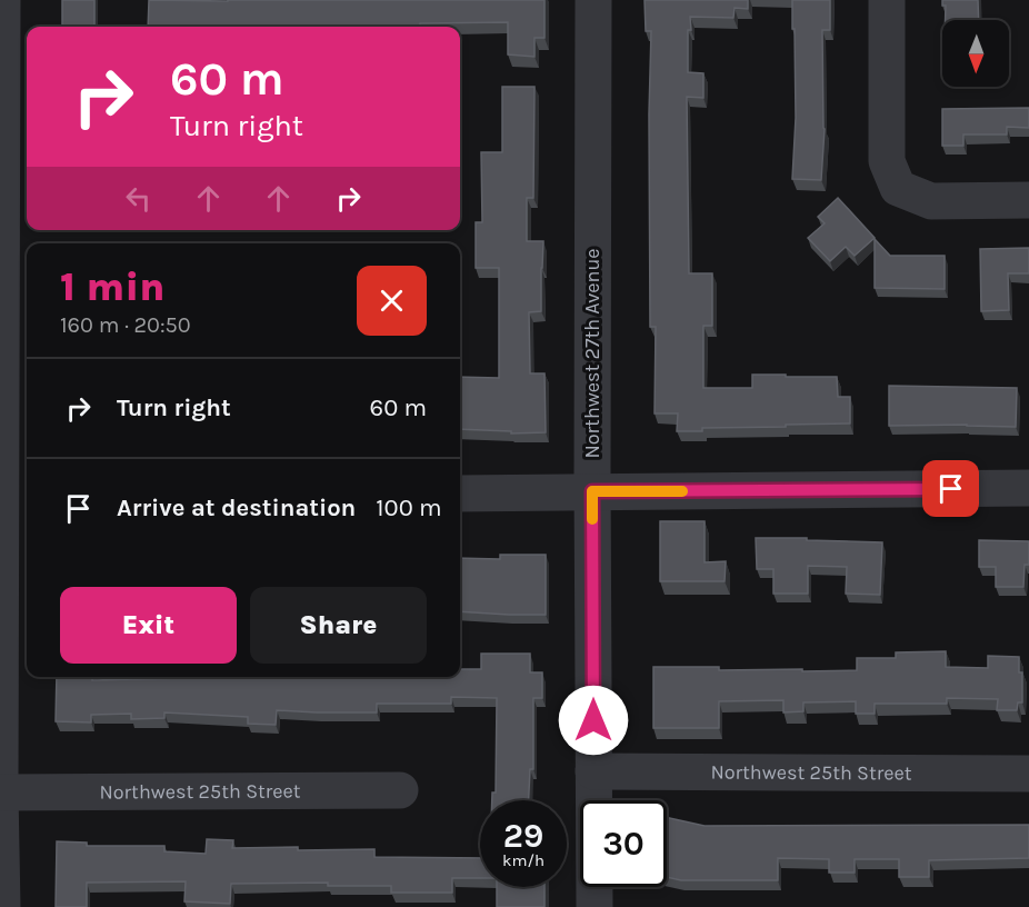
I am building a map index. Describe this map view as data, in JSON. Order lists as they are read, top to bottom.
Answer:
{
  "streets": {
    "street": ["Northwest 27th Avenue", "Northwest 25th Street"]
  },
  "crossings": [
    ["Northwest 27th Avenue", "Northwest 25th Street"]
  ],
  "north": "bottom",
  "page": {
    "turn": ["60 m", "Turn right"],
    "heading": ["1 min", "160 m · 20:50"],
    "list": [
      {
        "name": "Turn right",
        "value": "60 m"
      },
      {
        "name": "Arrive at destination",
        "value": "100 m"
      }
    ],
    "buttons": ["Exit", "Share"],
    "speed": "29 km/h",
    "limit": "30"
  }
}
